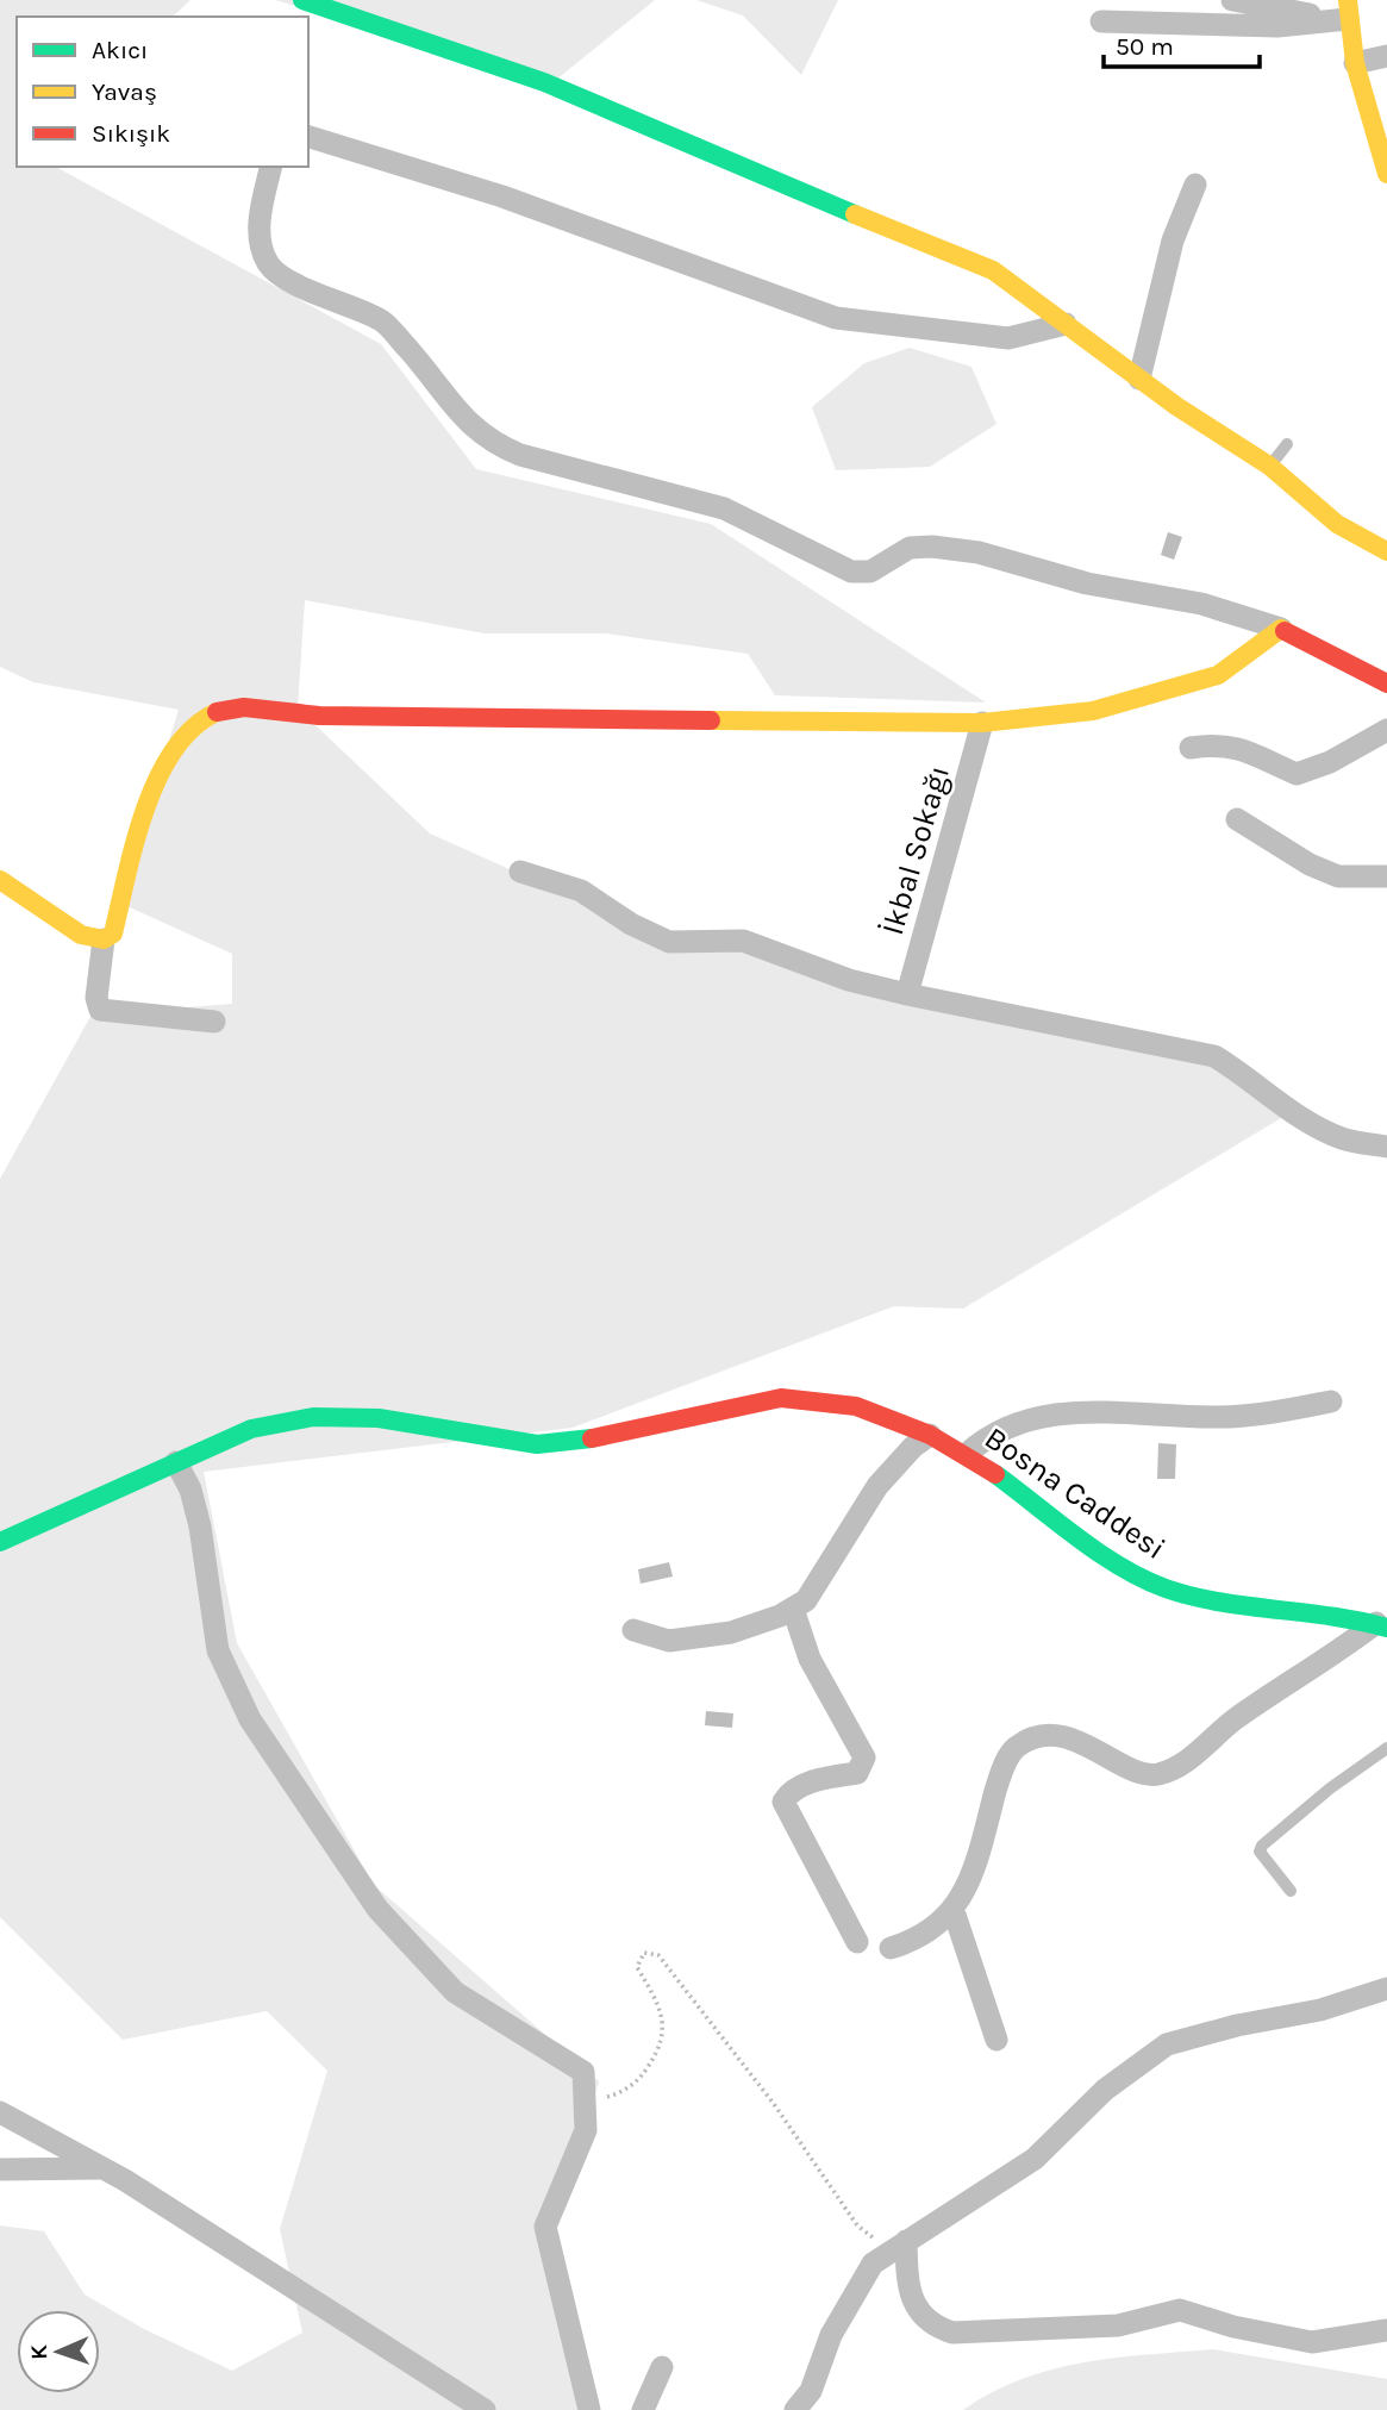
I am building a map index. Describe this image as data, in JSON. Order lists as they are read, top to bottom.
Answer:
{
  "streets": {
    "street": ["İkbal Sokağı", "Bosna Caddesi"]
  },
  "legend": ["Akıcı", "Yavaş", "Sıkışık"],
  "scale_bar": "50 m",
  "north": "left"
}
